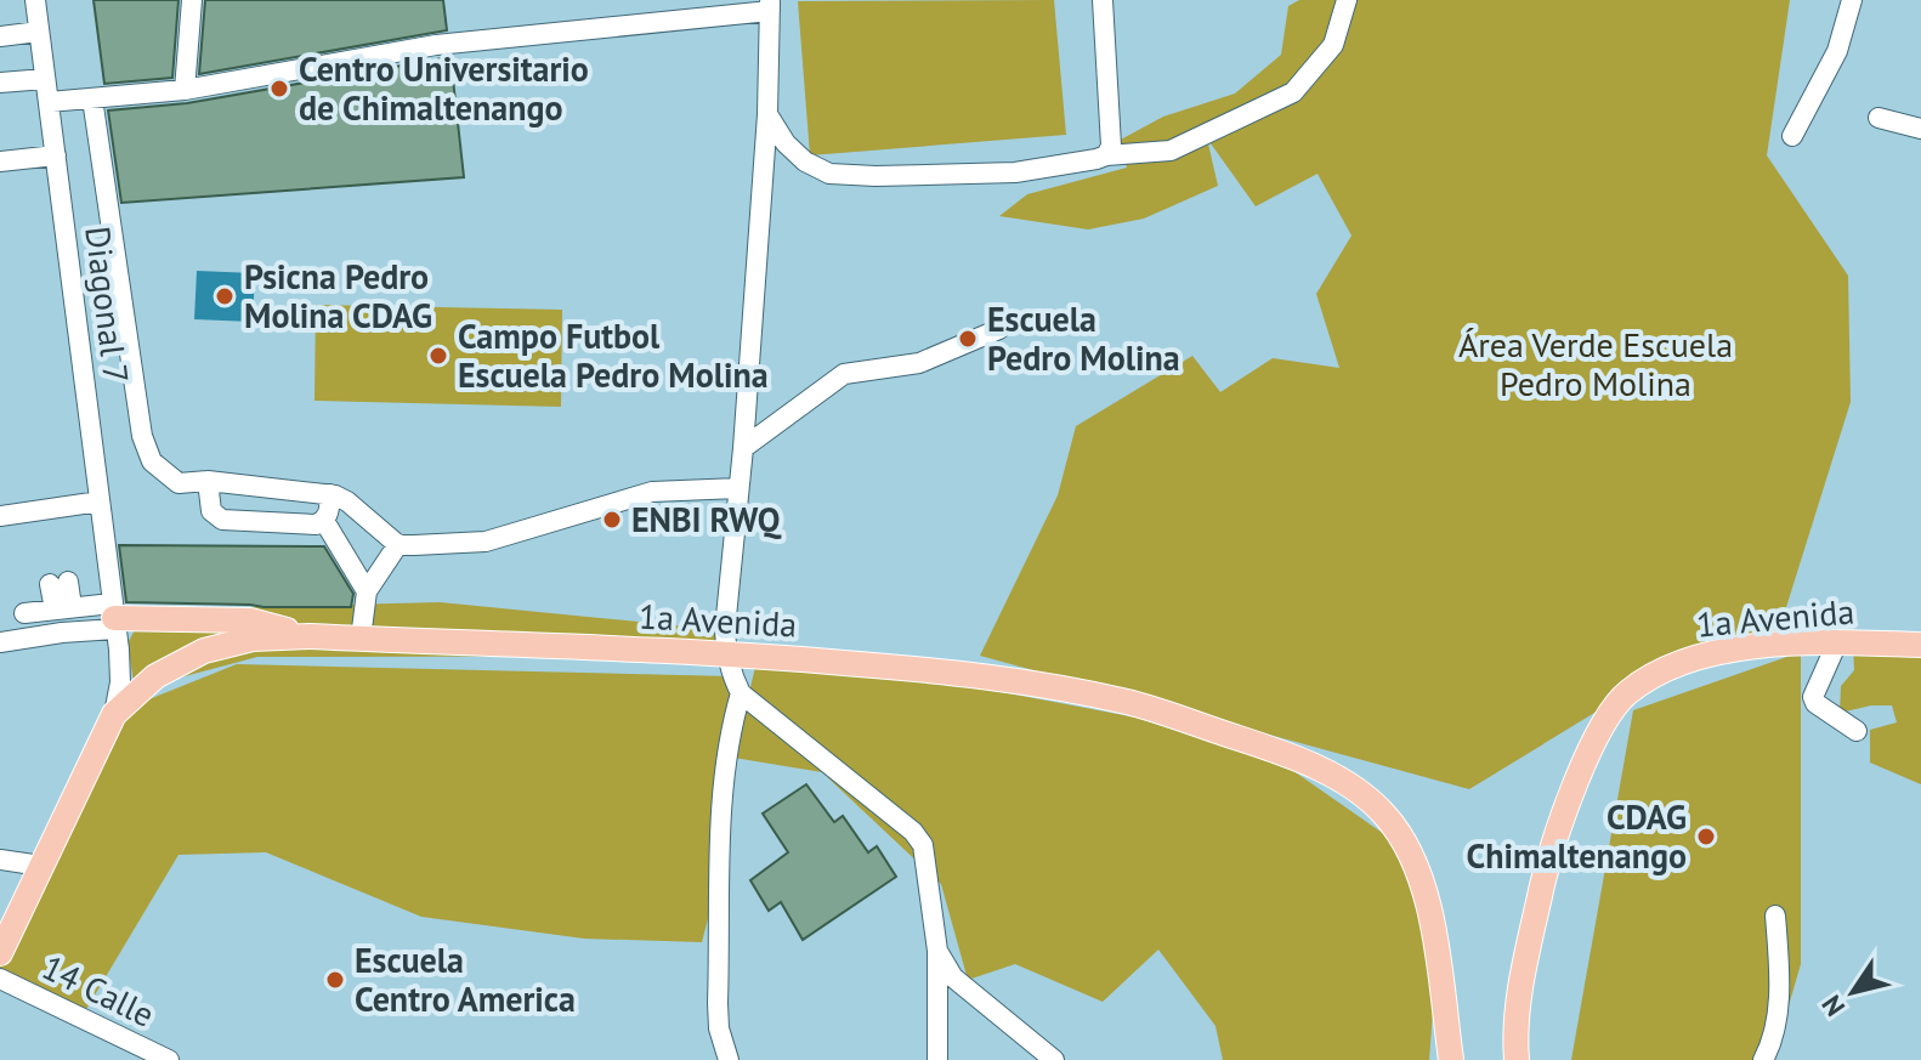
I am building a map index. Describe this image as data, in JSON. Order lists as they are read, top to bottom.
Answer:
{
  "streets": {
    "main road": ["1a Avenida"],
    "street": ["Diagonal 7", "14 Calle"]
  },
  "crossings": [
    ["Diagonal 7", "1a Avenida"]
  ],
  "parks": ["Área Verde Escuela Pedro Molina"],
  "places": [
    "Centro Universitario de Chimaltenango",
    "Psicna Pedro Molina CDAG",
    "Escuela Pedro Molina",
    "Campo Futbol Escuela Pedro Molina",
    "ENBI RWQ",
    "CDAG Chimaltenango",
    "Escuela Centro America"
  ],
  "north": "bottom left"
}
